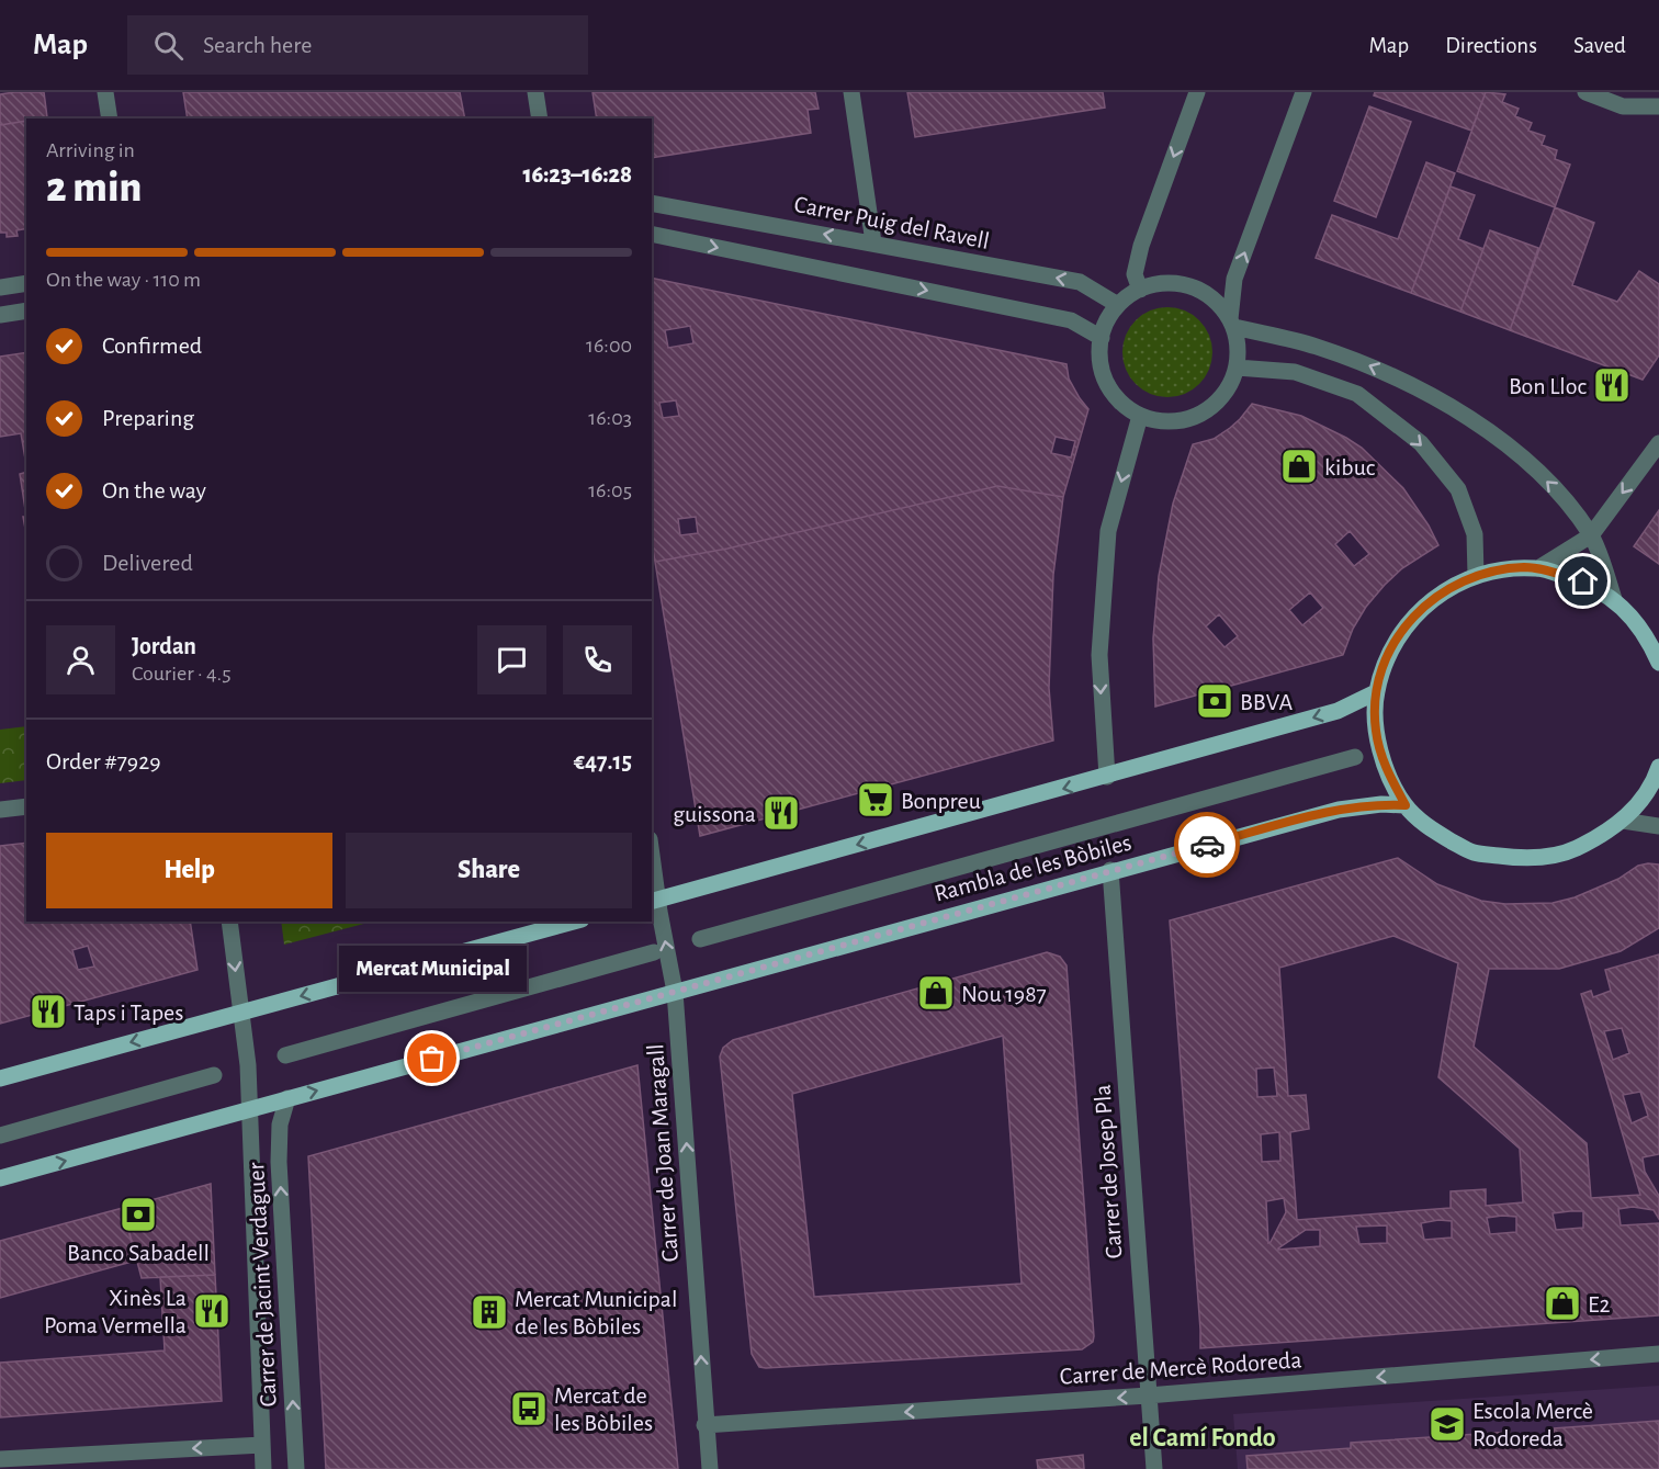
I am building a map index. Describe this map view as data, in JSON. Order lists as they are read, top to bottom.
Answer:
{
  "streets": {
    "main road": ["Rambla de les Bòbiles"],
    "street": [
      "Carrer Puig del Ravell",
      "Carrer de Joan Maragall",
      "Carrer de Josep Pla",
      "Carrer de Jacint Verdaguer",
      "Carrer de Mercè Rodoreda"
    ]
  },
  "crossings": [
    ["Rambla de les Bòbiles", "Carrer de Joan Maragall"],
    ["Rambla de les Bòbiles", "Carrer de Josep Pla"],
    ["Rambla de les Bòbiles", "Carrer de Jacint Verdaguer"],
    ["Carrer de Joan Maragall", "Carrer de Mercè Rodoreda"],
    ["Carrer de Josep Pla", "Carrer de Mercè Rodoreda"]
  ],
  "one_way": ["Carrer de Joan Maragall", "Carrer de Mercè Rodoreda"],
  "districts": ["el Camí Fondo"],
  "places": {
    "restaurant": [
      "Bon Lloc",
      "guissona",
      "Taps i Tapes",
      "Xinès La Poma Vermella"
    ],
    "shop": ["kibuc", "Nou 1987", "E2"],
    "bank": ["BBVA", "Banco Sabadell"],
    "supermarket": ["Bonpreu"],
    "other": ["Mercat Municipal"],
    "building": ["Mercat Municipal de les Bòbiles"],
    "bus stop": ["Mercat de les Bòbiles"],
    "school or university": ["Escola Mercè Rodoreda"]
  },
  "page": {
    "header": "Map",
    "search": "Search here",
    "nav": ["Map", "Directions", "Saved"],
    "heading": ["2 min", "Arriving in", "16:23–16:28"],
    "panel": [
      "Jordan",
      "Courier · 4.5",
      "Order #7929",
      "€47.15"
    ],
    "bar": "On the way · 110 m",
    "list": [
      ["Confirmed", "16:00"],
      ["Preparing", "16:03"],
      ["On the way", "16:05"],
      "Delivered"
    ],
    "buttons": ["Help", "Share"],
    "bubble": "Mercat Municipal"
  }
}
